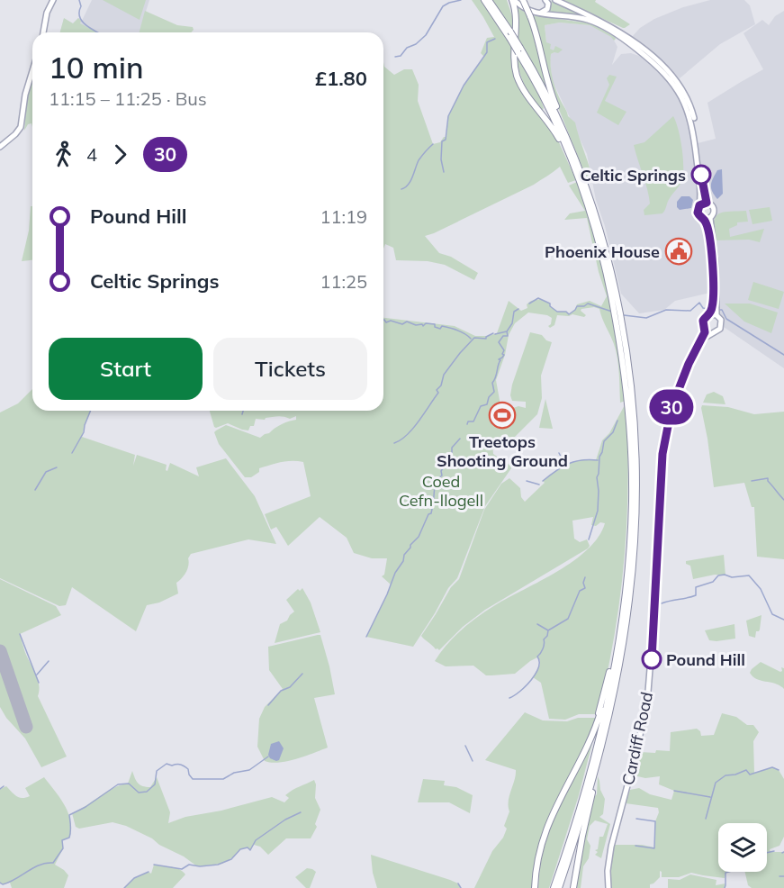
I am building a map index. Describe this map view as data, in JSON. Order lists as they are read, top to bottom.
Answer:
{
  "streets": {
    "main road": ["Cardiff Road"]
  },
  "parks": ["Coed Cefn-llogell"],
  "places": {
    "other": ["Celtic Springs", "Pound Hill"],
    "public building": ["Phoenix House"],
    "sports": ["Treetops Shooting Ground"]
  },
  "lines": ["bus line 30"],
  "page": {
    "on_map": "30",
    "heading": ["10 min", "11:15 – 11:25 · Bus", "£1.80"],
    "legs": ["4", "30"],
    "list": [
      {
        "name": "Pound Hill",
        "value": "11:19"
      },
      {
        "name": "Celtic Springs",
        "value": "11:25"
      }
    ],
    "buttons": ["Start", "Tickets"]
  }
}
